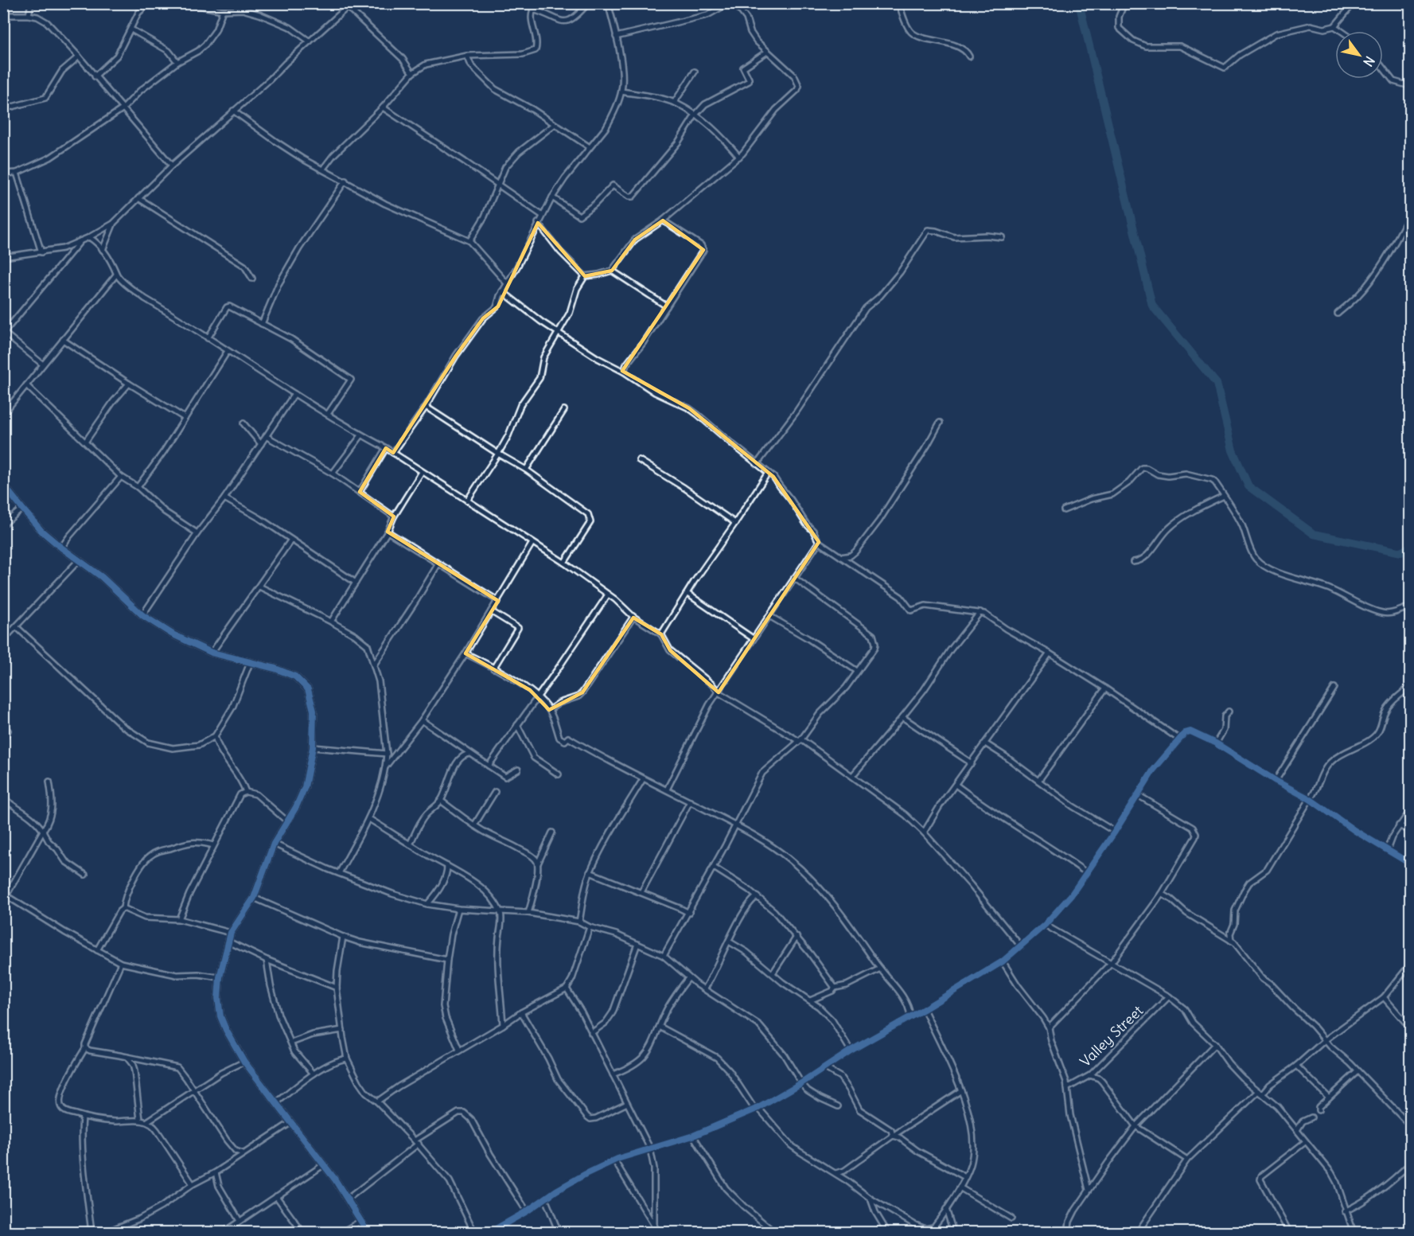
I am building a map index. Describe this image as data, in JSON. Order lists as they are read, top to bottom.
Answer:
{
  "streets": {
    "street": ["Valley Street"]
  },
  "north": "bottom right"
}
